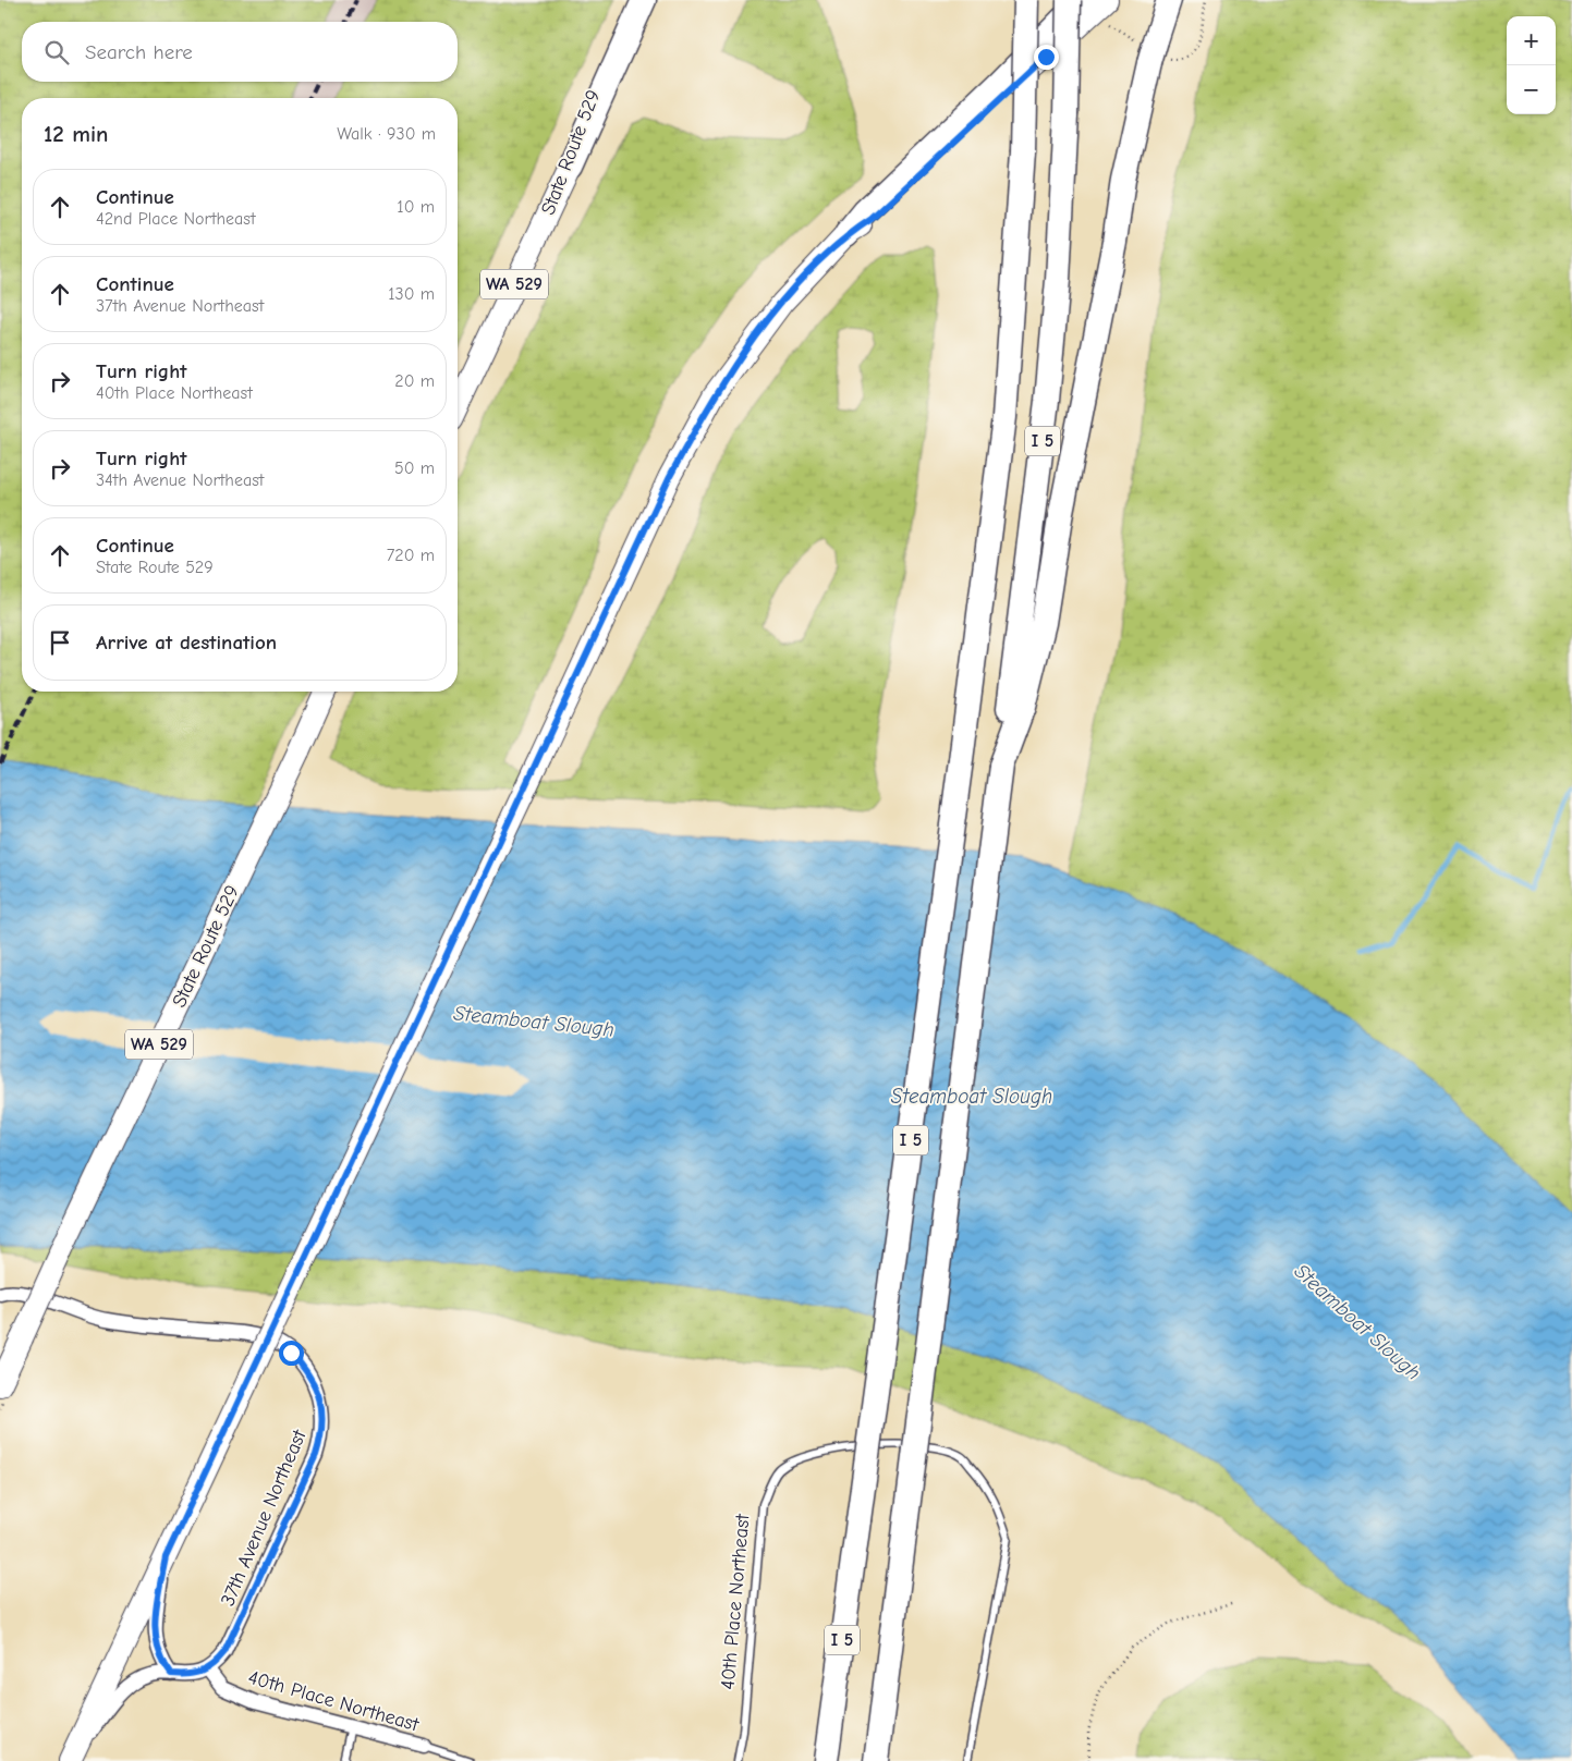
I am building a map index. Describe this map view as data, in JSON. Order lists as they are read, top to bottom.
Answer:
{
  "streets": {
    "highway": ["I 5"],
    "main road": ["State Route 529", "WA 529"],
    "street": ["37th Avenue Northeast", "40th Place Northeast"]
  },
  "crossings": [
    ["37th Avenue Northeast", "40th Place Northeast"]
  ],
  "water": ["Steamboat Slough"],
  "page": {
    "map_buttons": ["+", "−"],
    "search": "Search here",
    "heading": ["12 min", "Walk · 930 m"],
    "list": [
      ["Continue", "42nd Place Northeast", "10 m"],
      ["Continue", "37th Avenue Northeast", "130 m"],
      ["Turn right", "40th Place Northeast", "20 m"],
      ["Turn right", "34th Avenue Northeast", "50 m"],
      ["Continue", "State Route 529", "720 m"],
      "Arrive at destination"
    ]
  }
}
